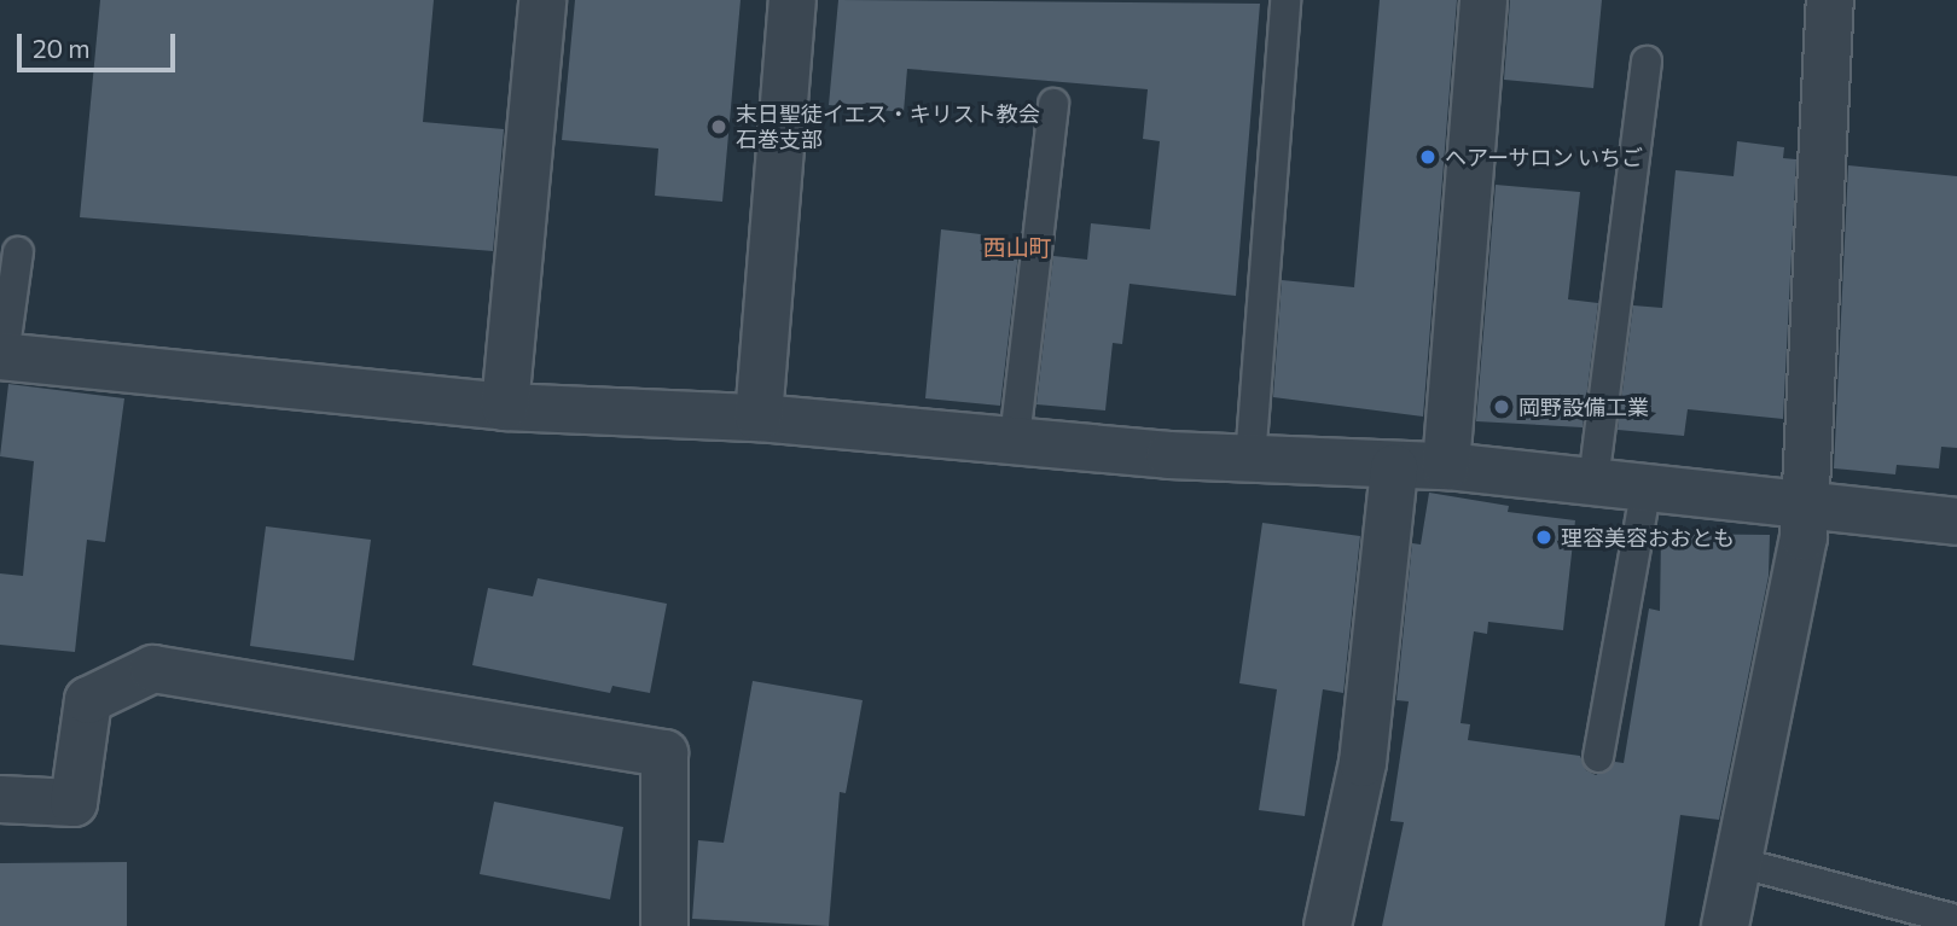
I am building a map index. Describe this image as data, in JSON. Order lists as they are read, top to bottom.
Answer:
{
  "districts": ["西山町"],
  "places": [
    "末日聖徒イエス・キリスト教会 石巻支部",
    "ヘアーサロン いちご",
    "岡野設備工業",
    "理容美容おおとも"
  ],
  "scale_bar": "20 m"
}
